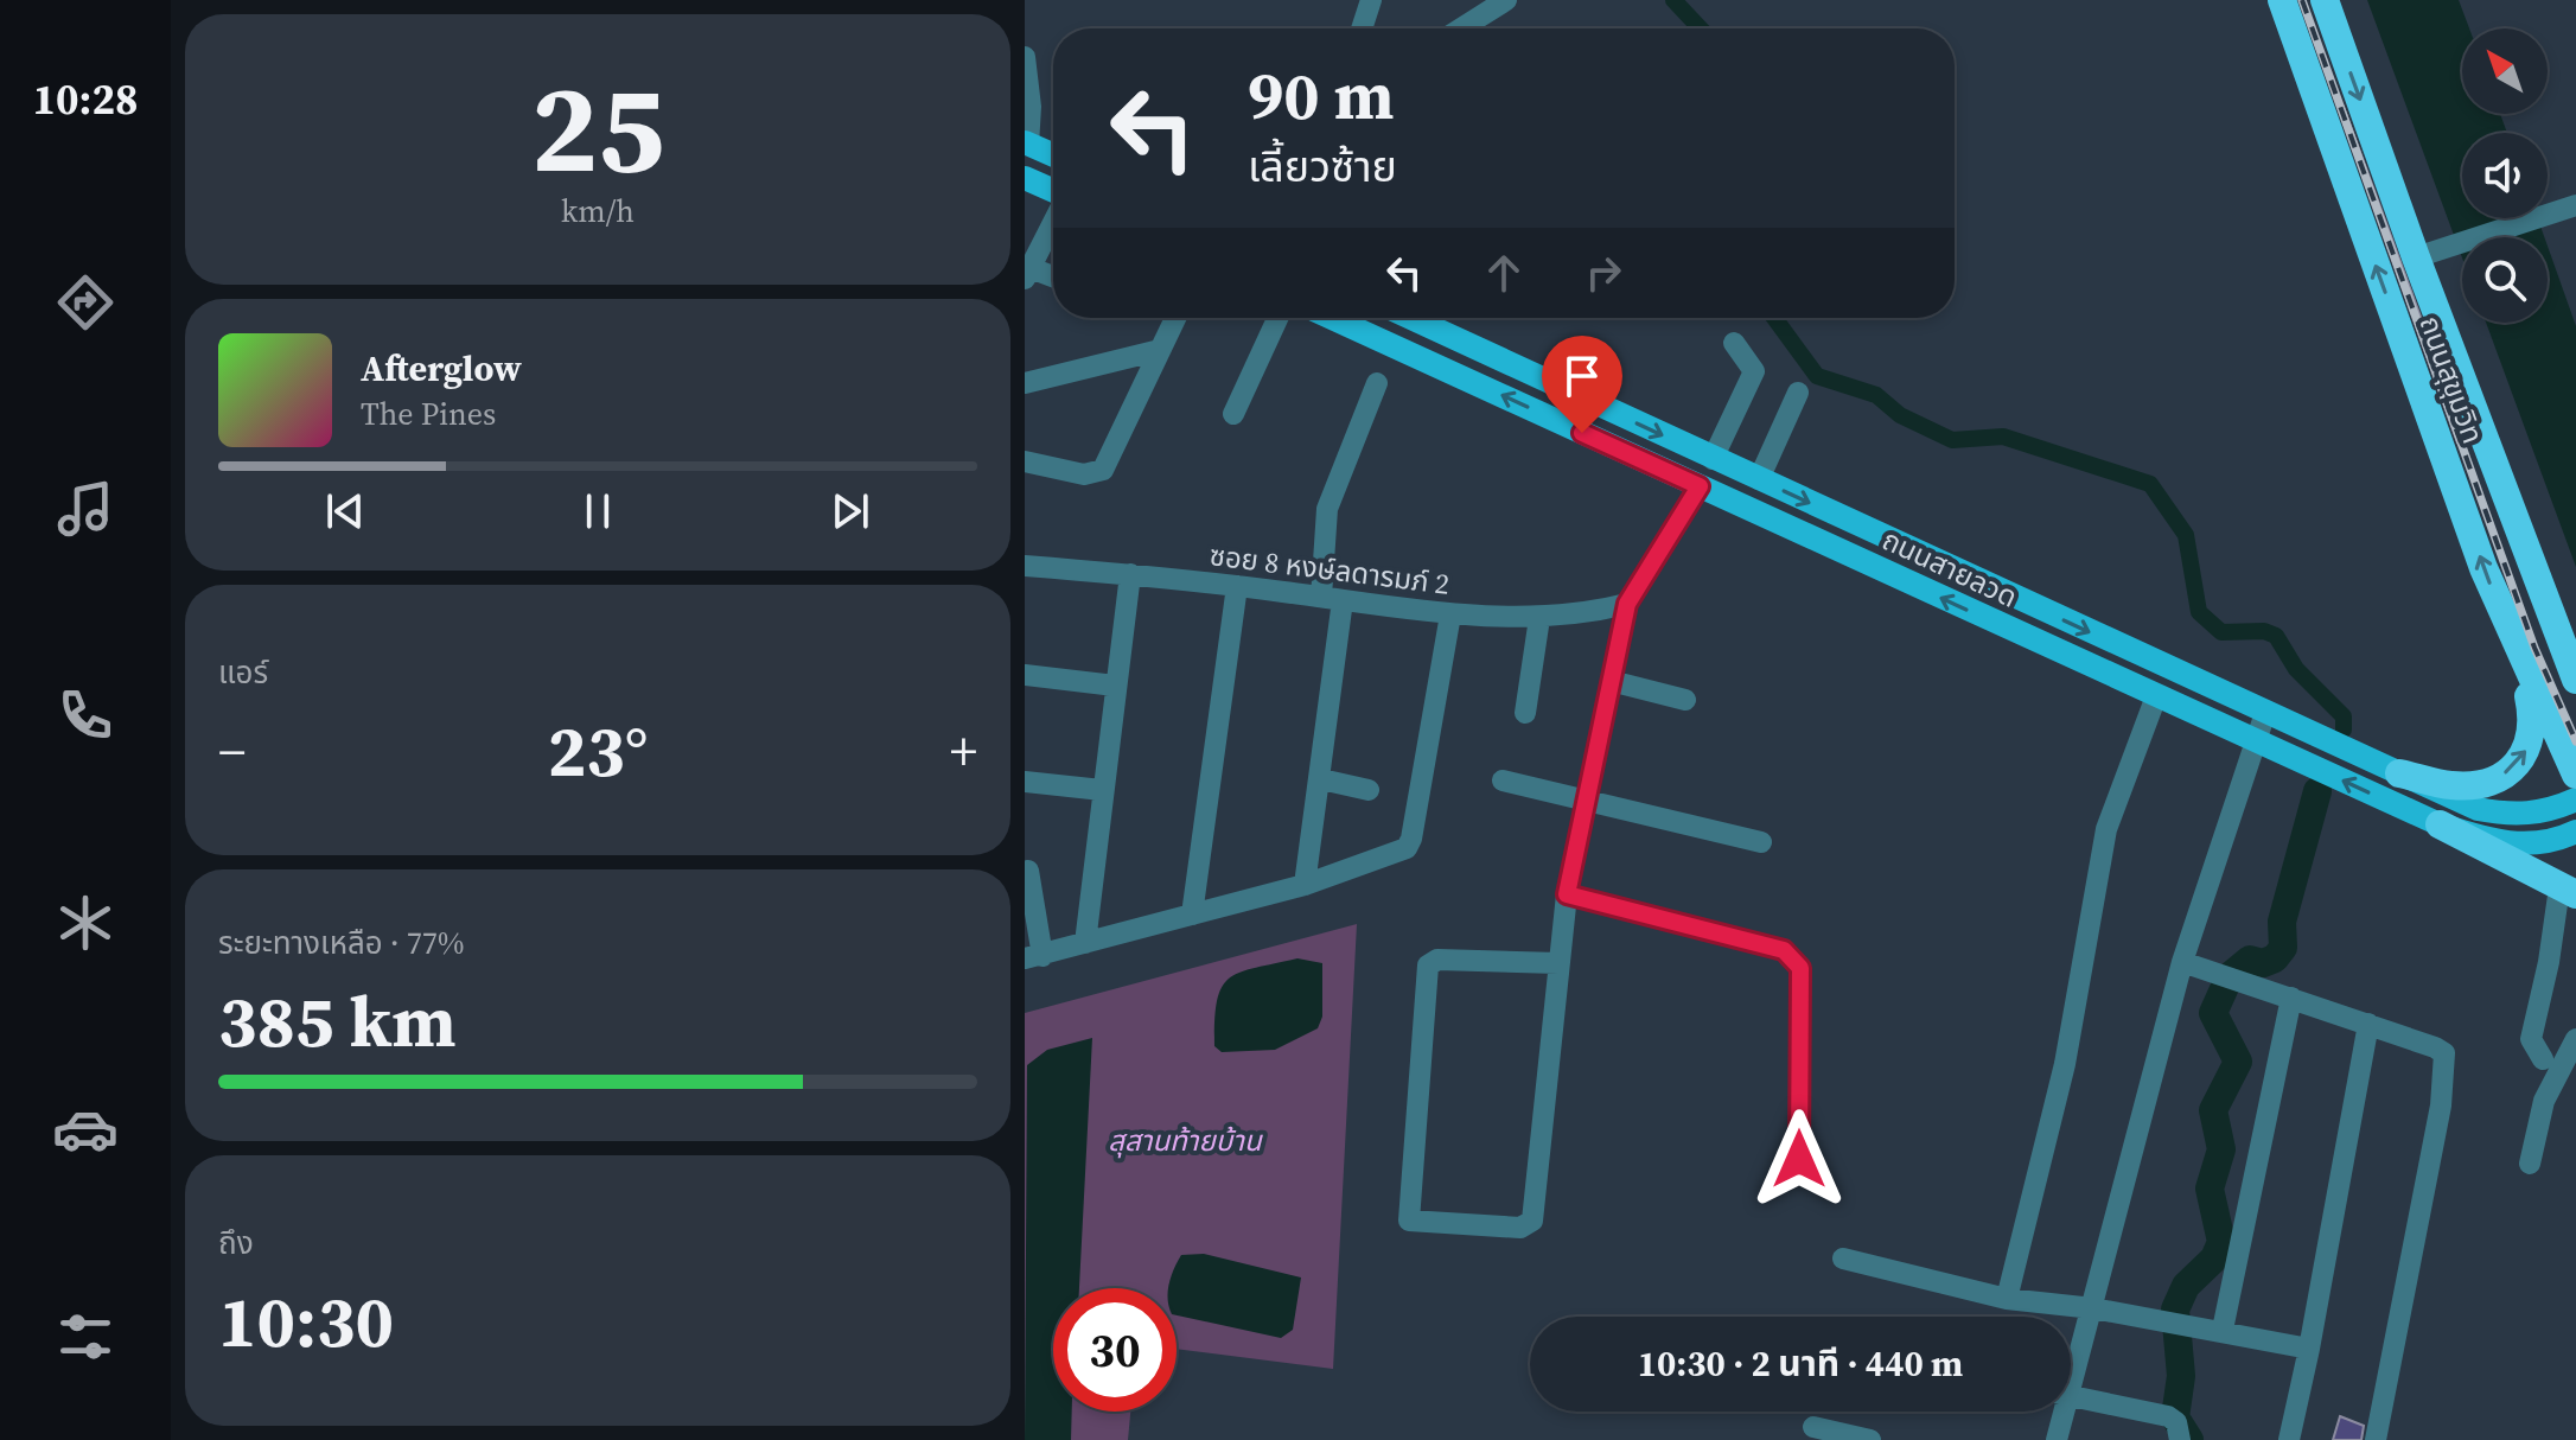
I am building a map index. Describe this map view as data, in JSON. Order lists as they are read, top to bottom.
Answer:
{
  "streets": {
    "highway": ["ถนนสุขุมวิท"],
    "main road": ["ถนนสายลวด"],
    "street": ["ซอย 8 หงษ์ลดารมภ์ 2"]
  },
  "parks": ["สุสานท้ายบ้าน"],
  "north": "top left",
  "page": {
    "tabs": "10:28",
    "tile": [
      ["25", "km/h"],
      "แอร์",
      ["ระยะทางเหลือ · 77%", "385 km"],
      ["ถึง", "10:30"]
    ],
    "turn": ["90 m", "เลี้ยวซ้าย"],
    "song": ["Afterglow", "The Pines"],
    "heat": ["−", "23°", "+"],
    "limit": "30",
    "trip": "10:30 · 2 นาที · 440 m"
  }
}
